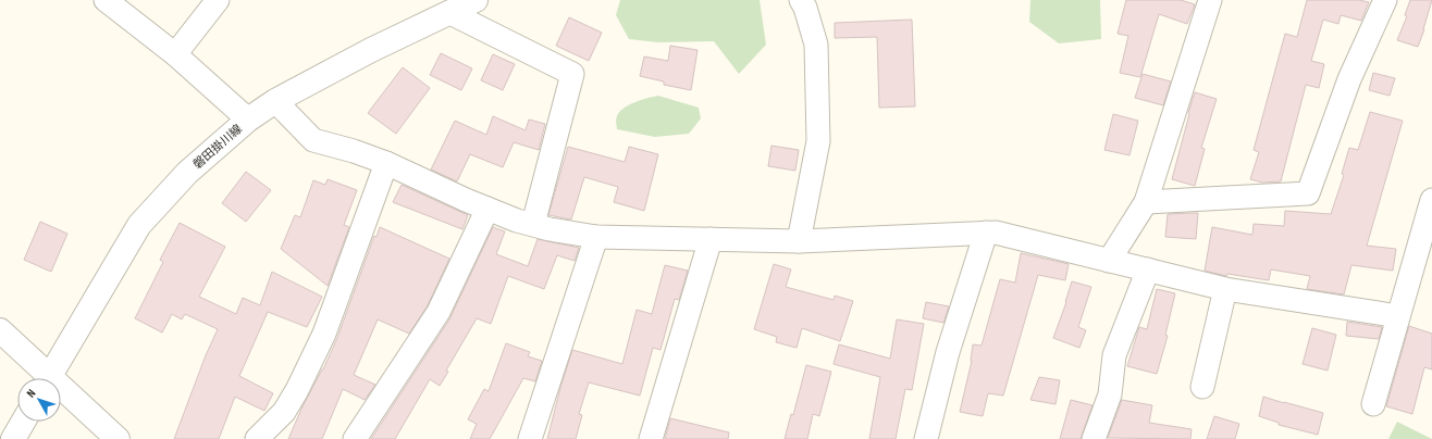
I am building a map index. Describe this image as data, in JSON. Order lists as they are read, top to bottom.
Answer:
{
  "streets": {
    "main road": ["磐田掛川線"]
  },
  "north": "top left"
}
